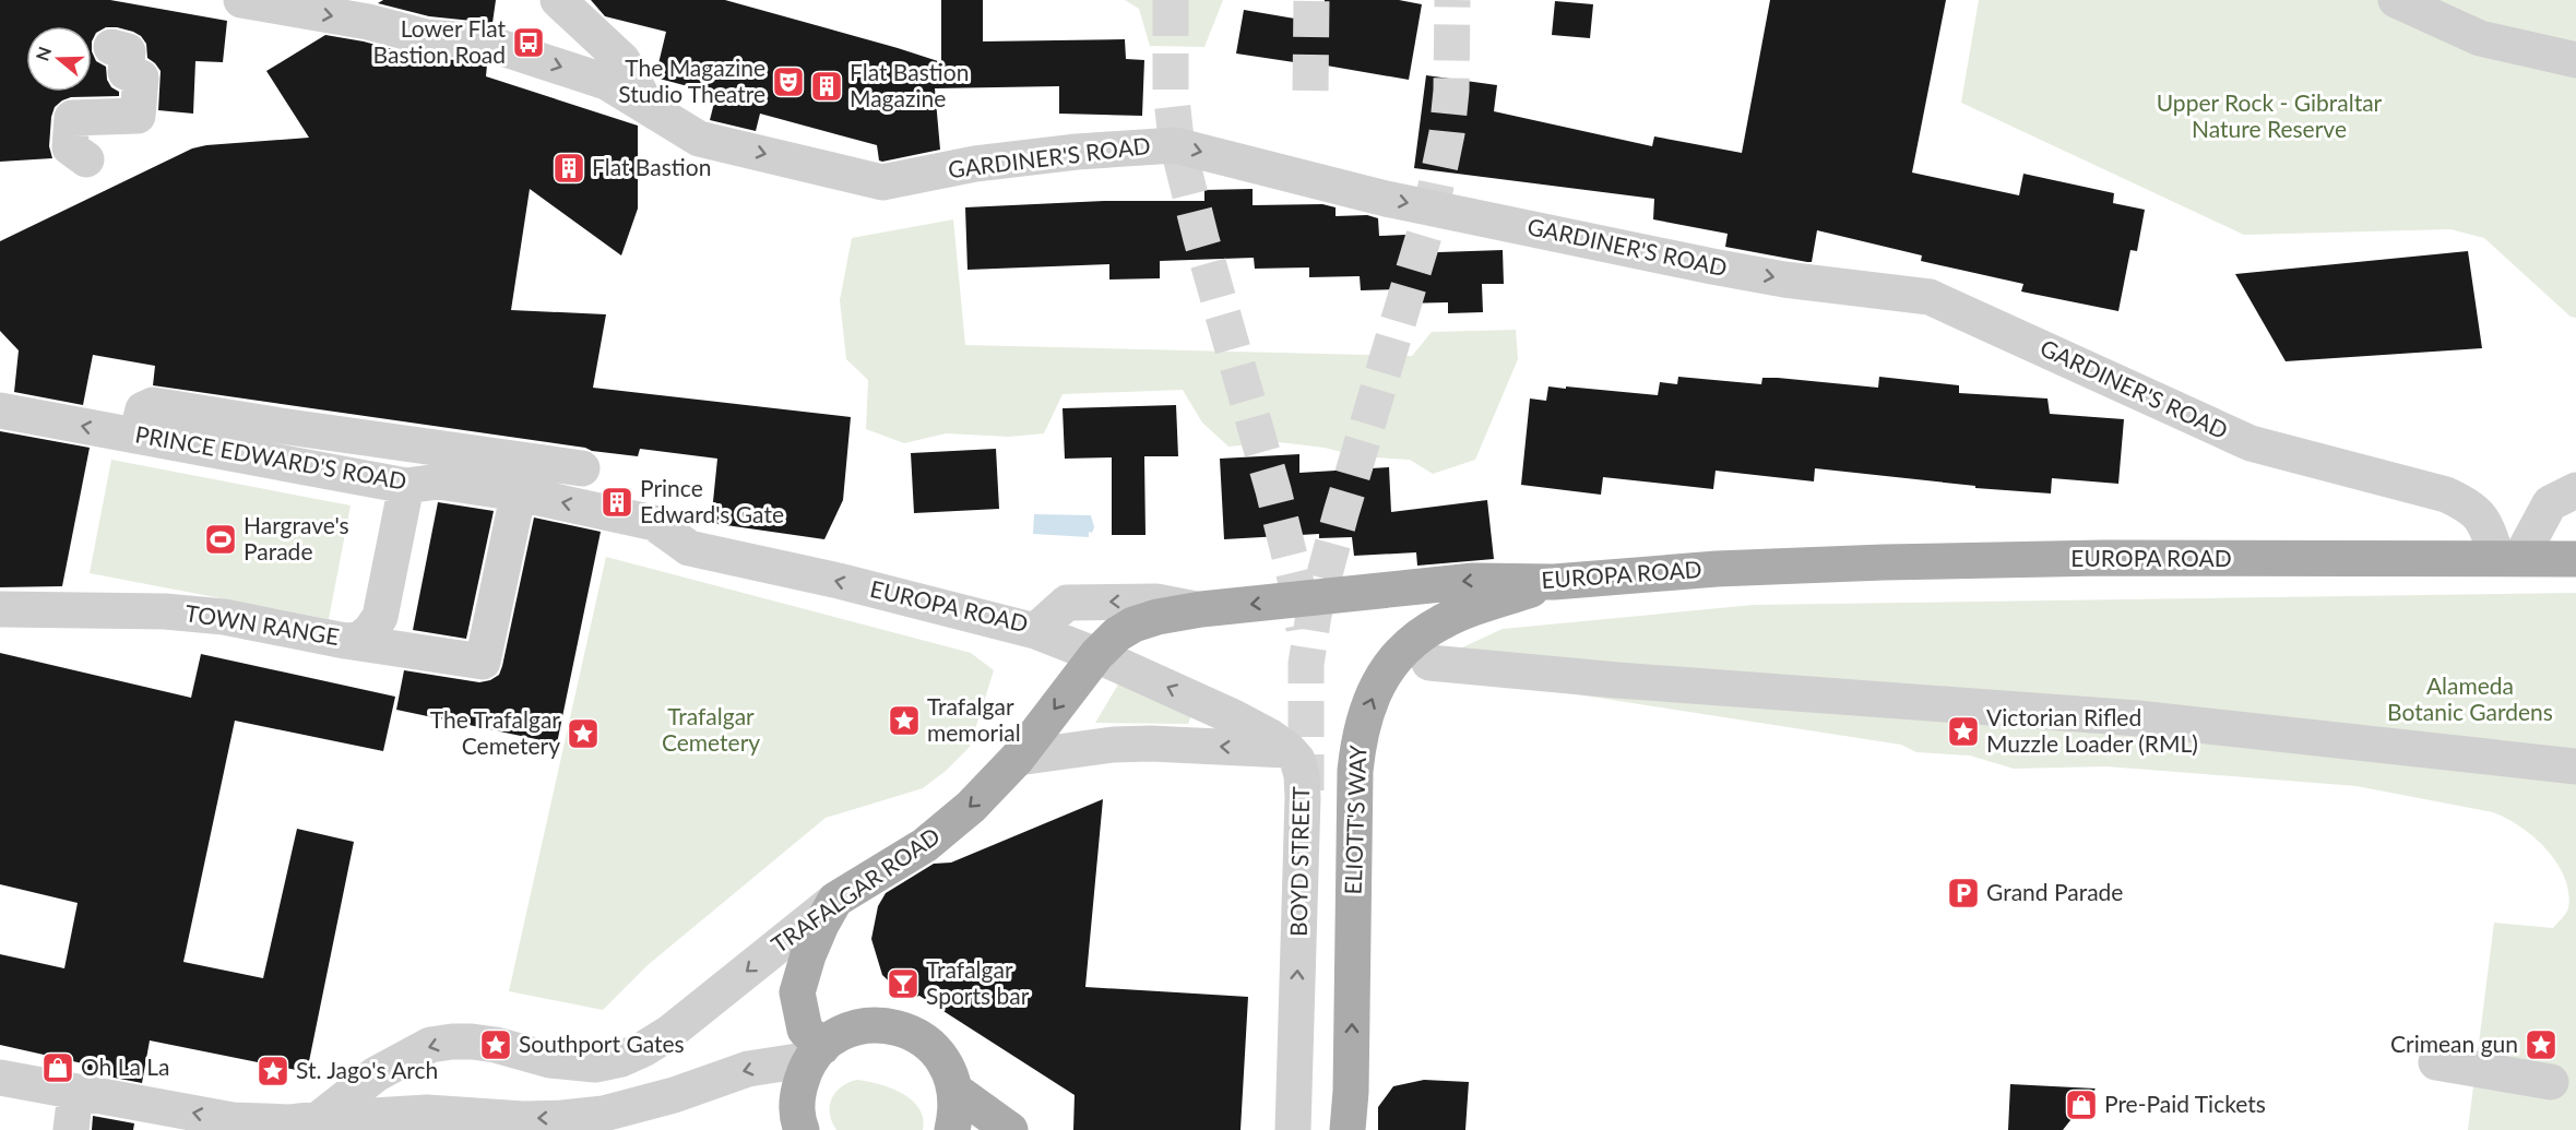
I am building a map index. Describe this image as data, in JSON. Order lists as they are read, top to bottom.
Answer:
{
  "streets": {
    "main road": ["EUROPA ROAD", "ELIOTT'S WAY", "TRAFALGAR ROAD"],
    "street": [
      "GARDINER'S ROAD",
      "PRINCE EDWARD'S ROAD",
      "TOWN RANGE",
      "BOYD STREET"
    ]
  },
  "crossings": [
    ["GARDINER'S ROAD", "EUROPA ROAD"],
    ["PRINCE EDWARD'S ROAD", "EUROPA ROAD"],
    ["PRINCE EDWARD'S ROAD", "TOWN RANGE"],
    ["EUROPA ROAD", "ELIOTT'S WAY"],
    ["EUROPA ROAD", "TRAFALGAR ROAD"]
  ],
  "one_way": [
    "GARDINER'S ROAD",
    "PRINCE EDWARD'S ROAD",
    "EUROPA ROAD",
    "ELIOTT'S WAY",
    "BOYD STREET",
    "TRAFALGAR ROAD"
  ],
  "parks": ["Upper Rock - Gibraltar Nature Reserve", "Alameda Botanic Gardens", "Trafalgar Cemetery"],
  "places": {
    "bus stop": ["Lower Flat Bastion Road"],
    "theatre": ["The Magazine Studio Theatre"],
    "building": ["Flat Bastion Magazine", "Flat Bastion", "Prince Edward's Gate"],
    "sports": ["Hargrave's Parade"],
    "place": [
      "Trafalgar memorial",
      "Victorian Rifled Muzzle Loader (RML)",
      "The Trafalgar Cemetery",
      "Southport Gates",
      "Crimean gun",
      "St. Jago's Arch"
    ],
    "parking": ["Grand Parade"],
    "bar": ["Trafalgar Sports bar"],
    "shop": ["Oh La La", "Pre-Paid Tickets"]
  },
  "north": "left"
}
